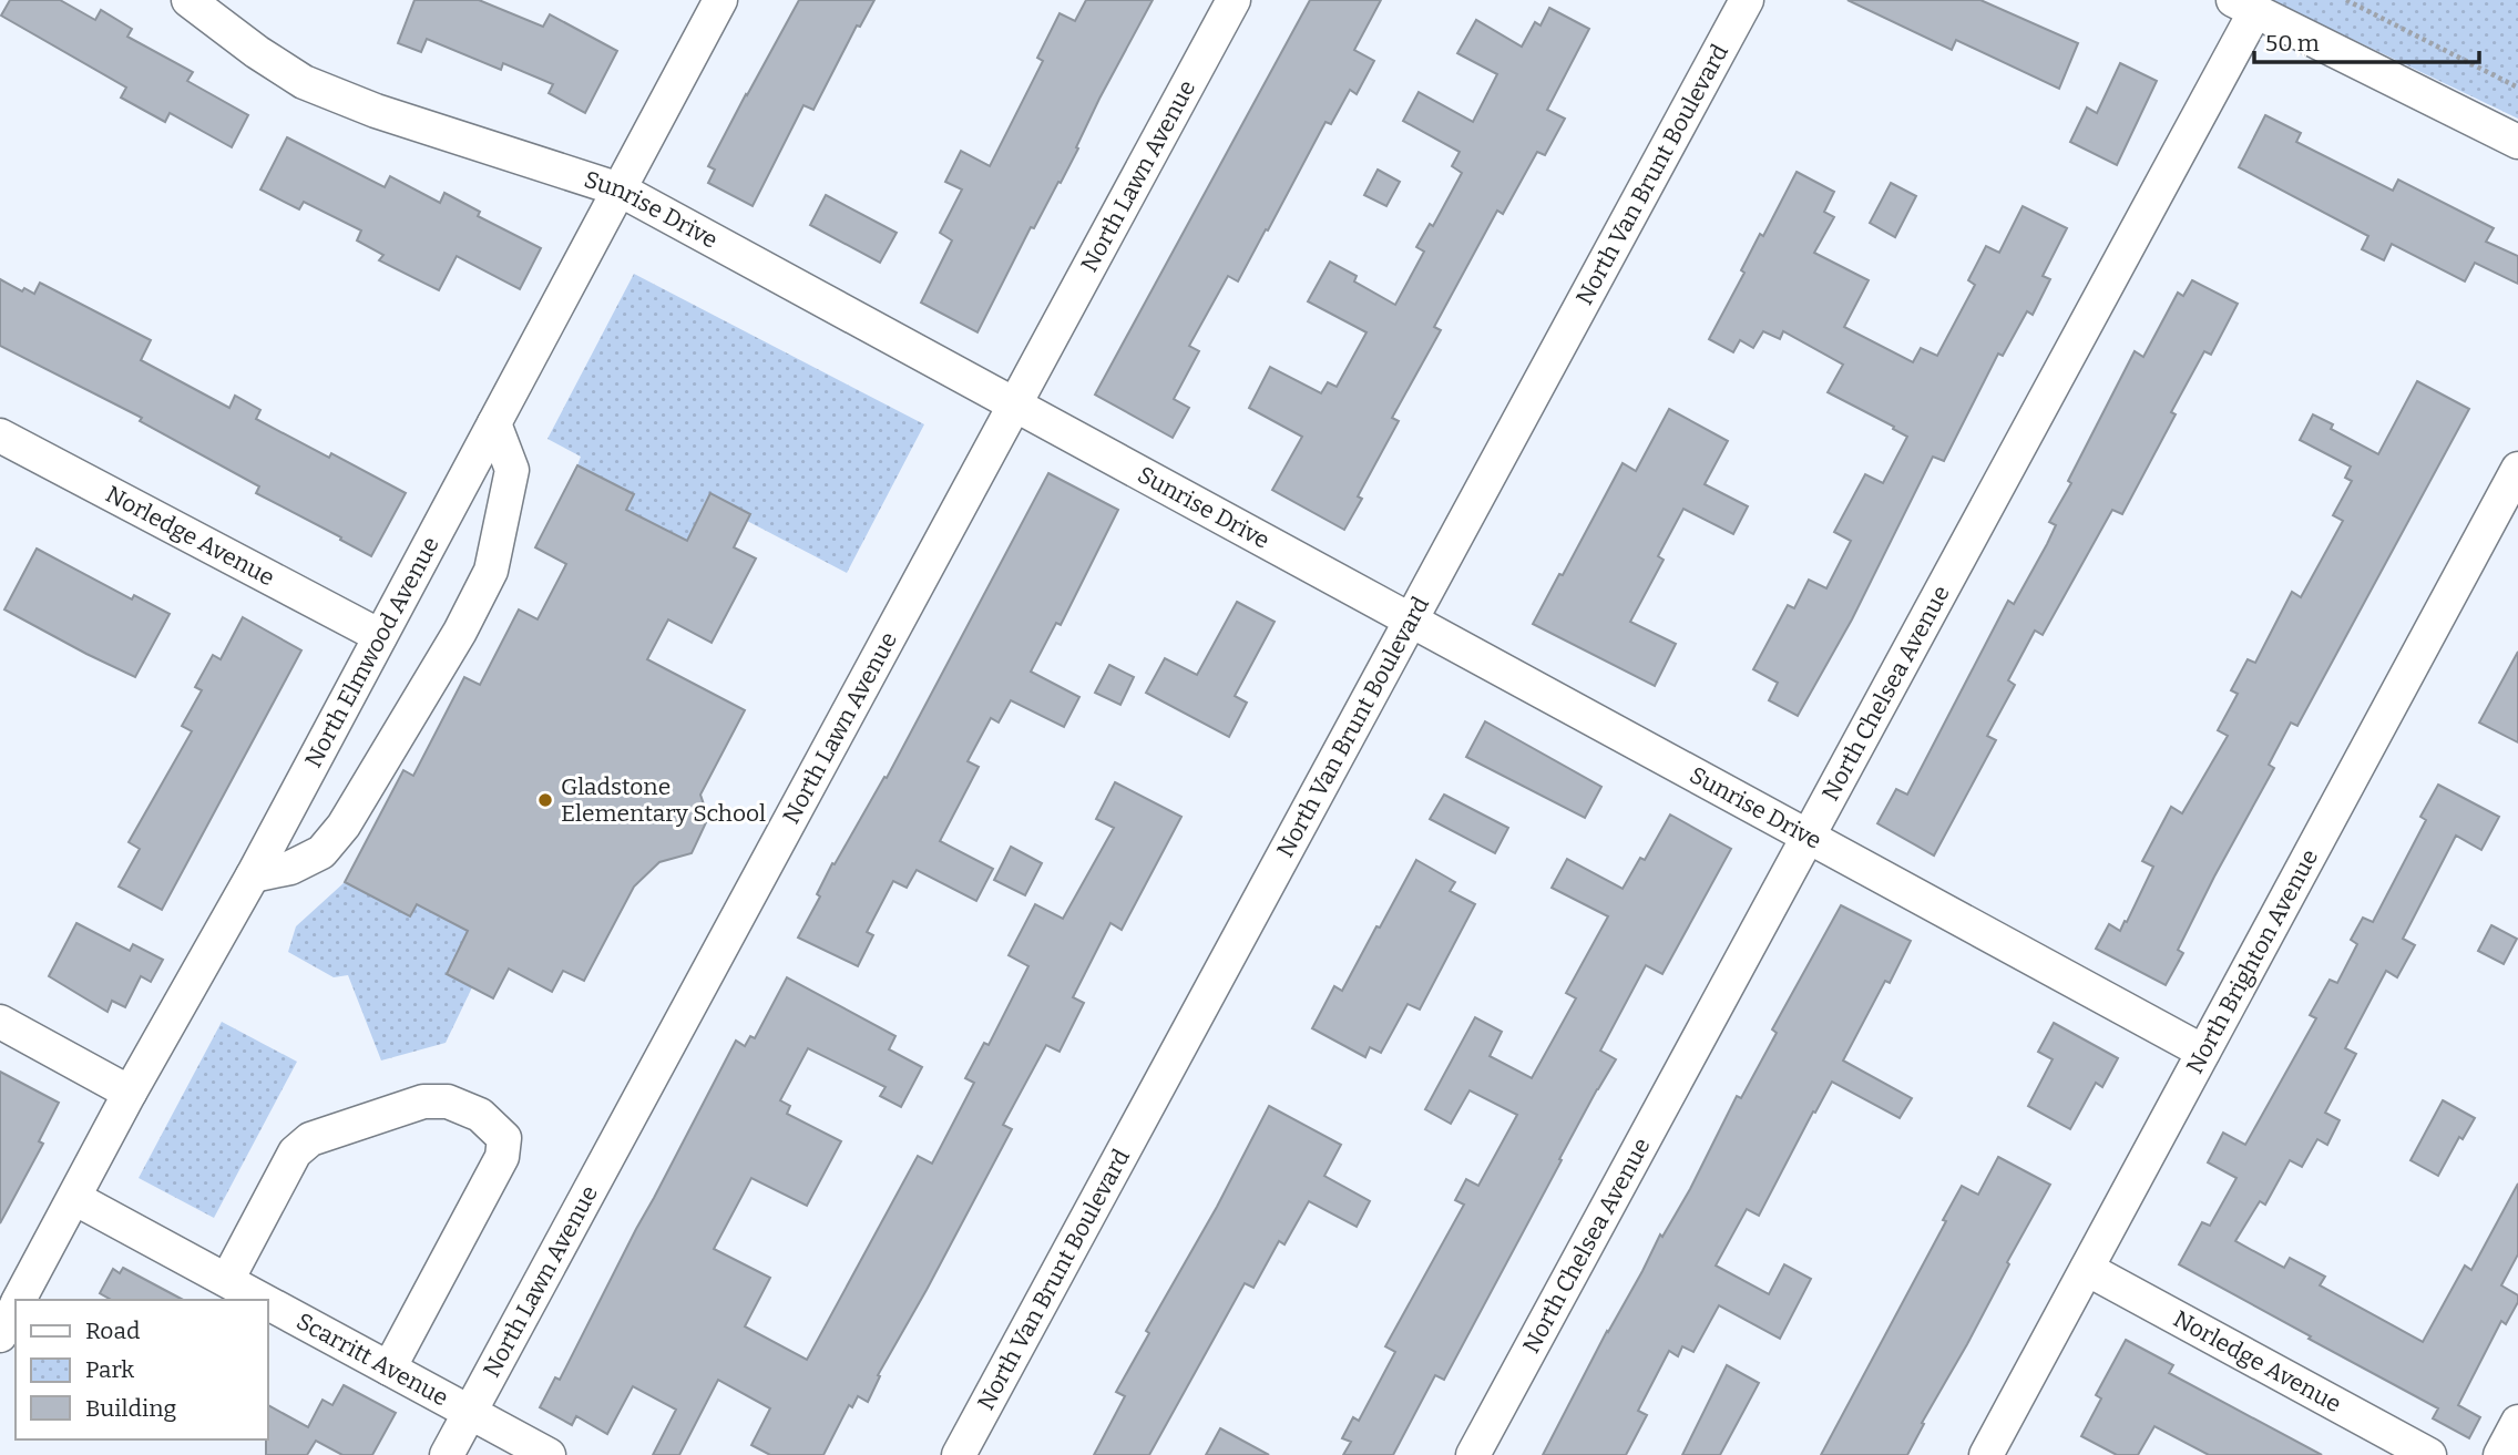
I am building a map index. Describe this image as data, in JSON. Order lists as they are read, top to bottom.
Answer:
{
  "streets": {
    "street": [
      "North Lawn Avenue",
      "North Van Brunt Boulevard",
      "Sunrise Drive",
      "Norledge Avenue",
      "North Elmwood Avenue",
      "North Chelsea Avenue",
      "North Brighton Avenue",
      "Scarritt Avenue"
    ]
  },
  "crossings": [
    ["North Lawn Avenue", "Sunrise Drive"],
    ["North Lawn Avenue", "Scarritt Avenue"],
    ["North Van Brunt Boulevard", "Sunrise Drive"],
    ["Sunrise Drive", "North Elmwood Avenue"],
    ["Sunrise Drive", "North Chelsea Avenue"],
    ["Sunrise Drive", "North Brighton Avenue"],
    ["Norledge Avenue", "North Elmwood Avenue"],
    ["Norledge Avenue", "North Brighton Avenue"],
    ["North Elmwood Avenue", "Scarritt Avenue"]
  ],
  "places": ["Gladstone Elementary School"],
  "legend": ["Road", "Park", "Building"],
  "scale_bar": "50 m"
}
